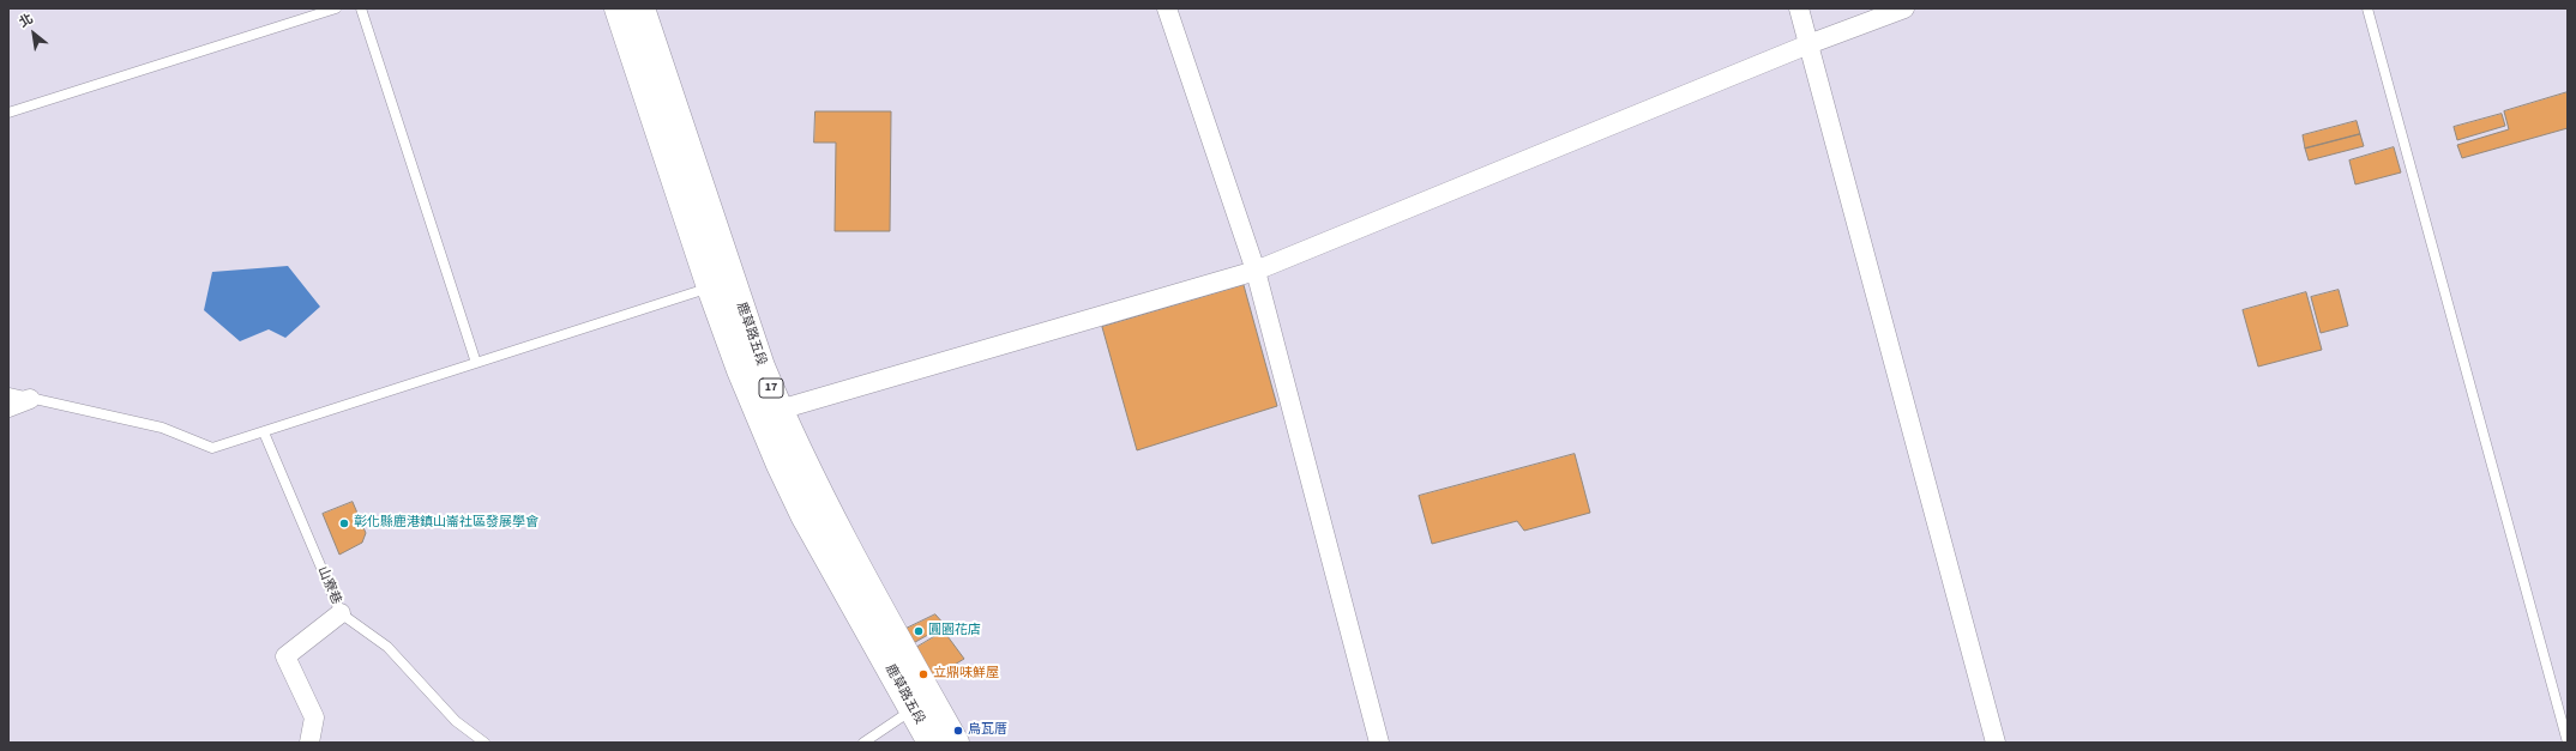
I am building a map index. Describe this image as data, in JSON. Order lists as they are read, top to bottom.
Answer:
{
  "streets": {
    "main road": ["鹿草路五段", "17"],
    "lane": ["山寮巷"]
  },
  "places": [
    "彰化縣鹿港鎮山崙社區發展學會",
    "圓園花店",
    "立鼎味鮮屋",
    "烏瓦厝"
  ],
  "north": "top left"
}
